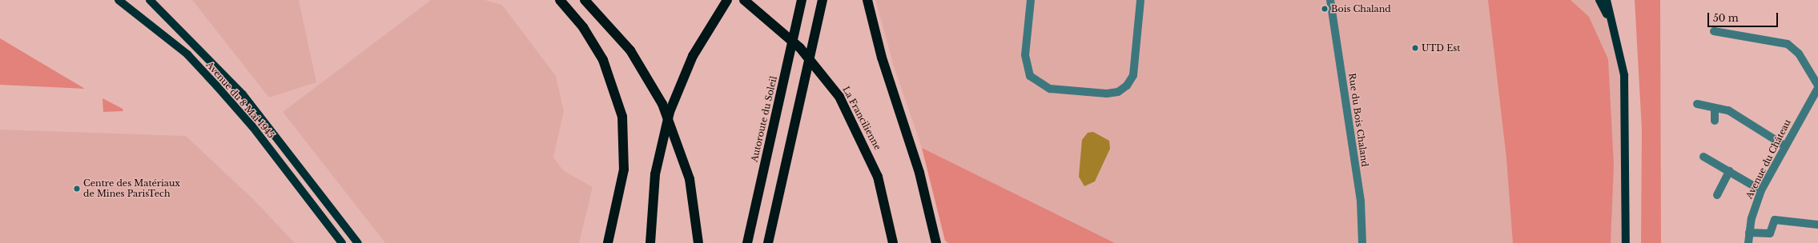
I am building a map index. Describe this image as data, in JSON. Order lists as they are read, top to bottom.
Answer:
{
  "streets": {
    "highway": ["La Francilienne", "Autoroute du Soleil"],
    "main road": ["Avenue du 8 Mai 1945"],
    "street": ["Rue du Bois Chaland", "Avenue du Château"]
  },
  "places": ["Bois Chaland", "UTD Est", "Centre des Matériaux de Mines ParisTech"],
  "scale_bar": "50 m"
}
